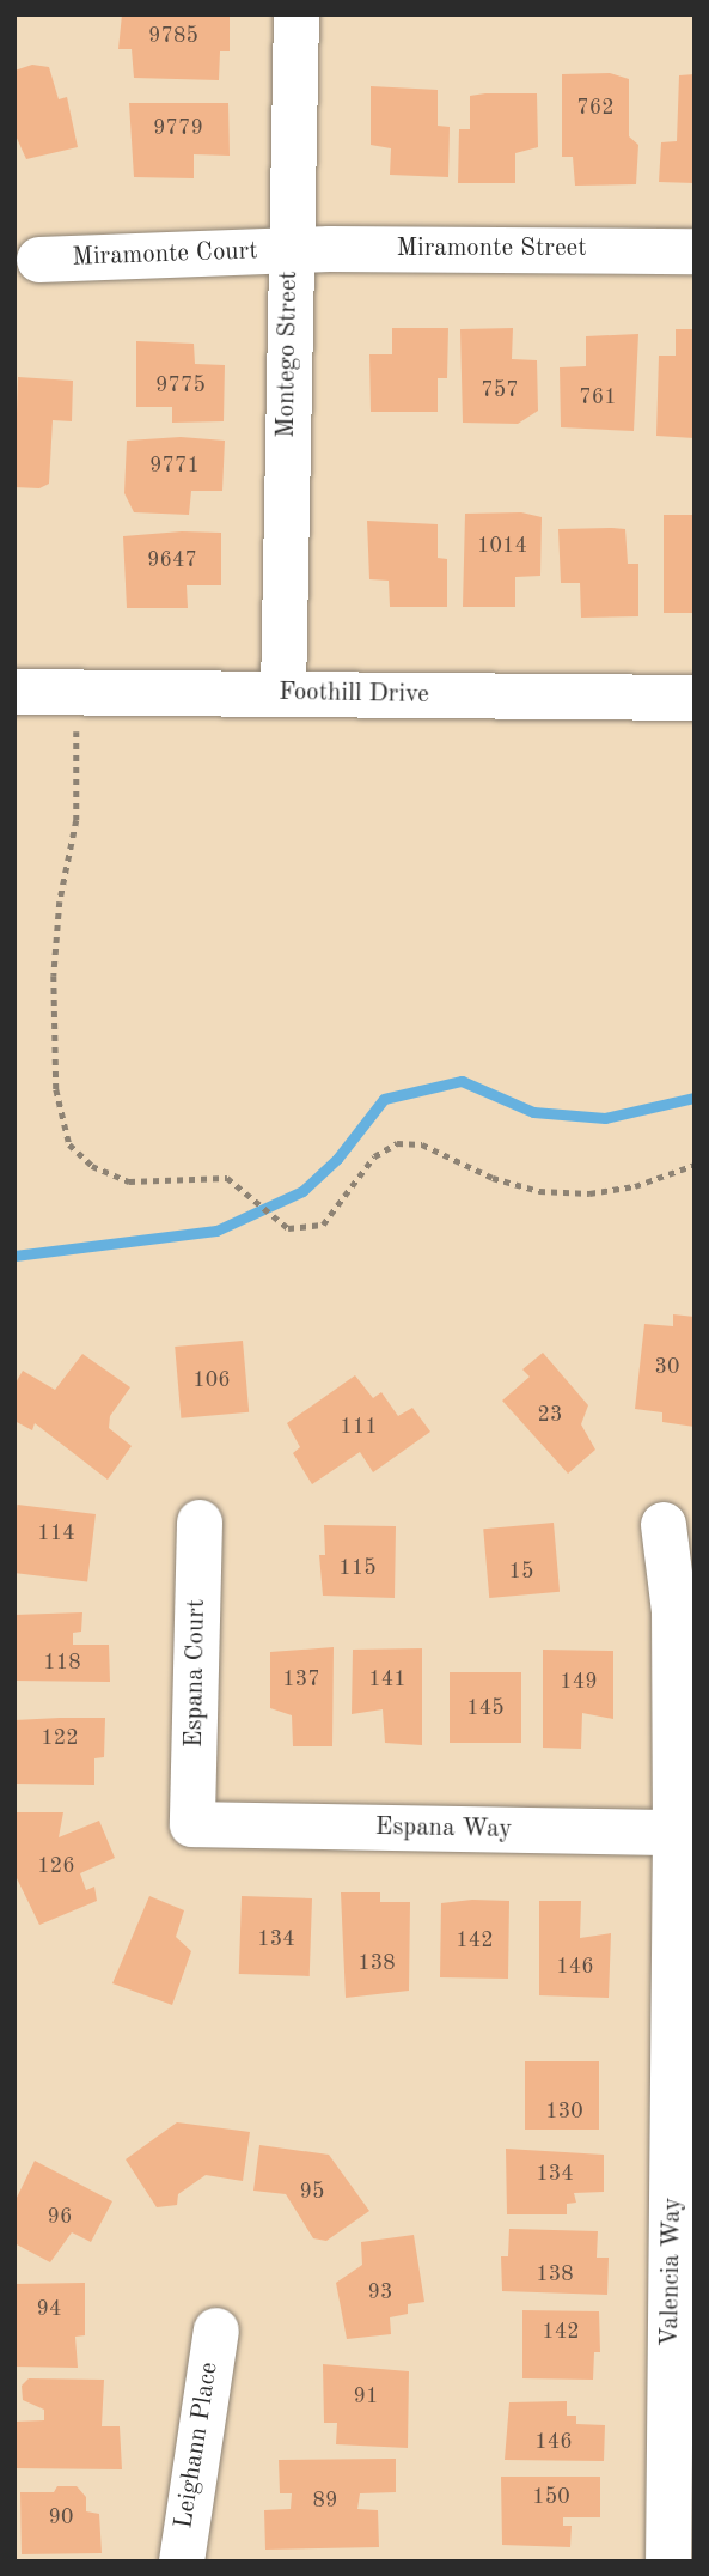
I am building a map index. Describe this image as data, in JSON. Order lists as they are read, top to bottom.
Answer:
{
  "streets": {
    "street": [
      "Miramonte Street",
      "Miramonte Court",
      "Montego Street",
      "Foothill Drive",
      "Espana Court",
      "Espana Way",
      "Valencia Way",
      "Leighann Place"
    ]
  },
  "crossings": [
    ["Miramonte Street", "Miramonte Court"],
    ["Miramonte Street", "Montego Street"],
    ["Miramonte Court", "Montego Street"],
    ["Montego Street", "Foothill Drive"],
    ["Espana Court", "Espana Way"],
    ["Espana Way", "Valencia Way"]
  ],
  "house_numbers": [
    "9785",
    "762",
    "9779",
    "9775",
    "757",
    "761",
    "9771",
    "1014",
    "9647",
    "30",
    "106",
    "23",
    "111",
    "114",
    "115",
    "15",
    "118",
    "137",
    "141",
    "149",
    "145",
    "122",
    "126",
    "134",
    "142",
    "138",
    "146",
    "130",
    "134",
    "95",
    "96",
    "138",
    "93",
    "94",
    "142",
    "91",
    "146",
    "150",
    "89",
    "90"
  ]
}
